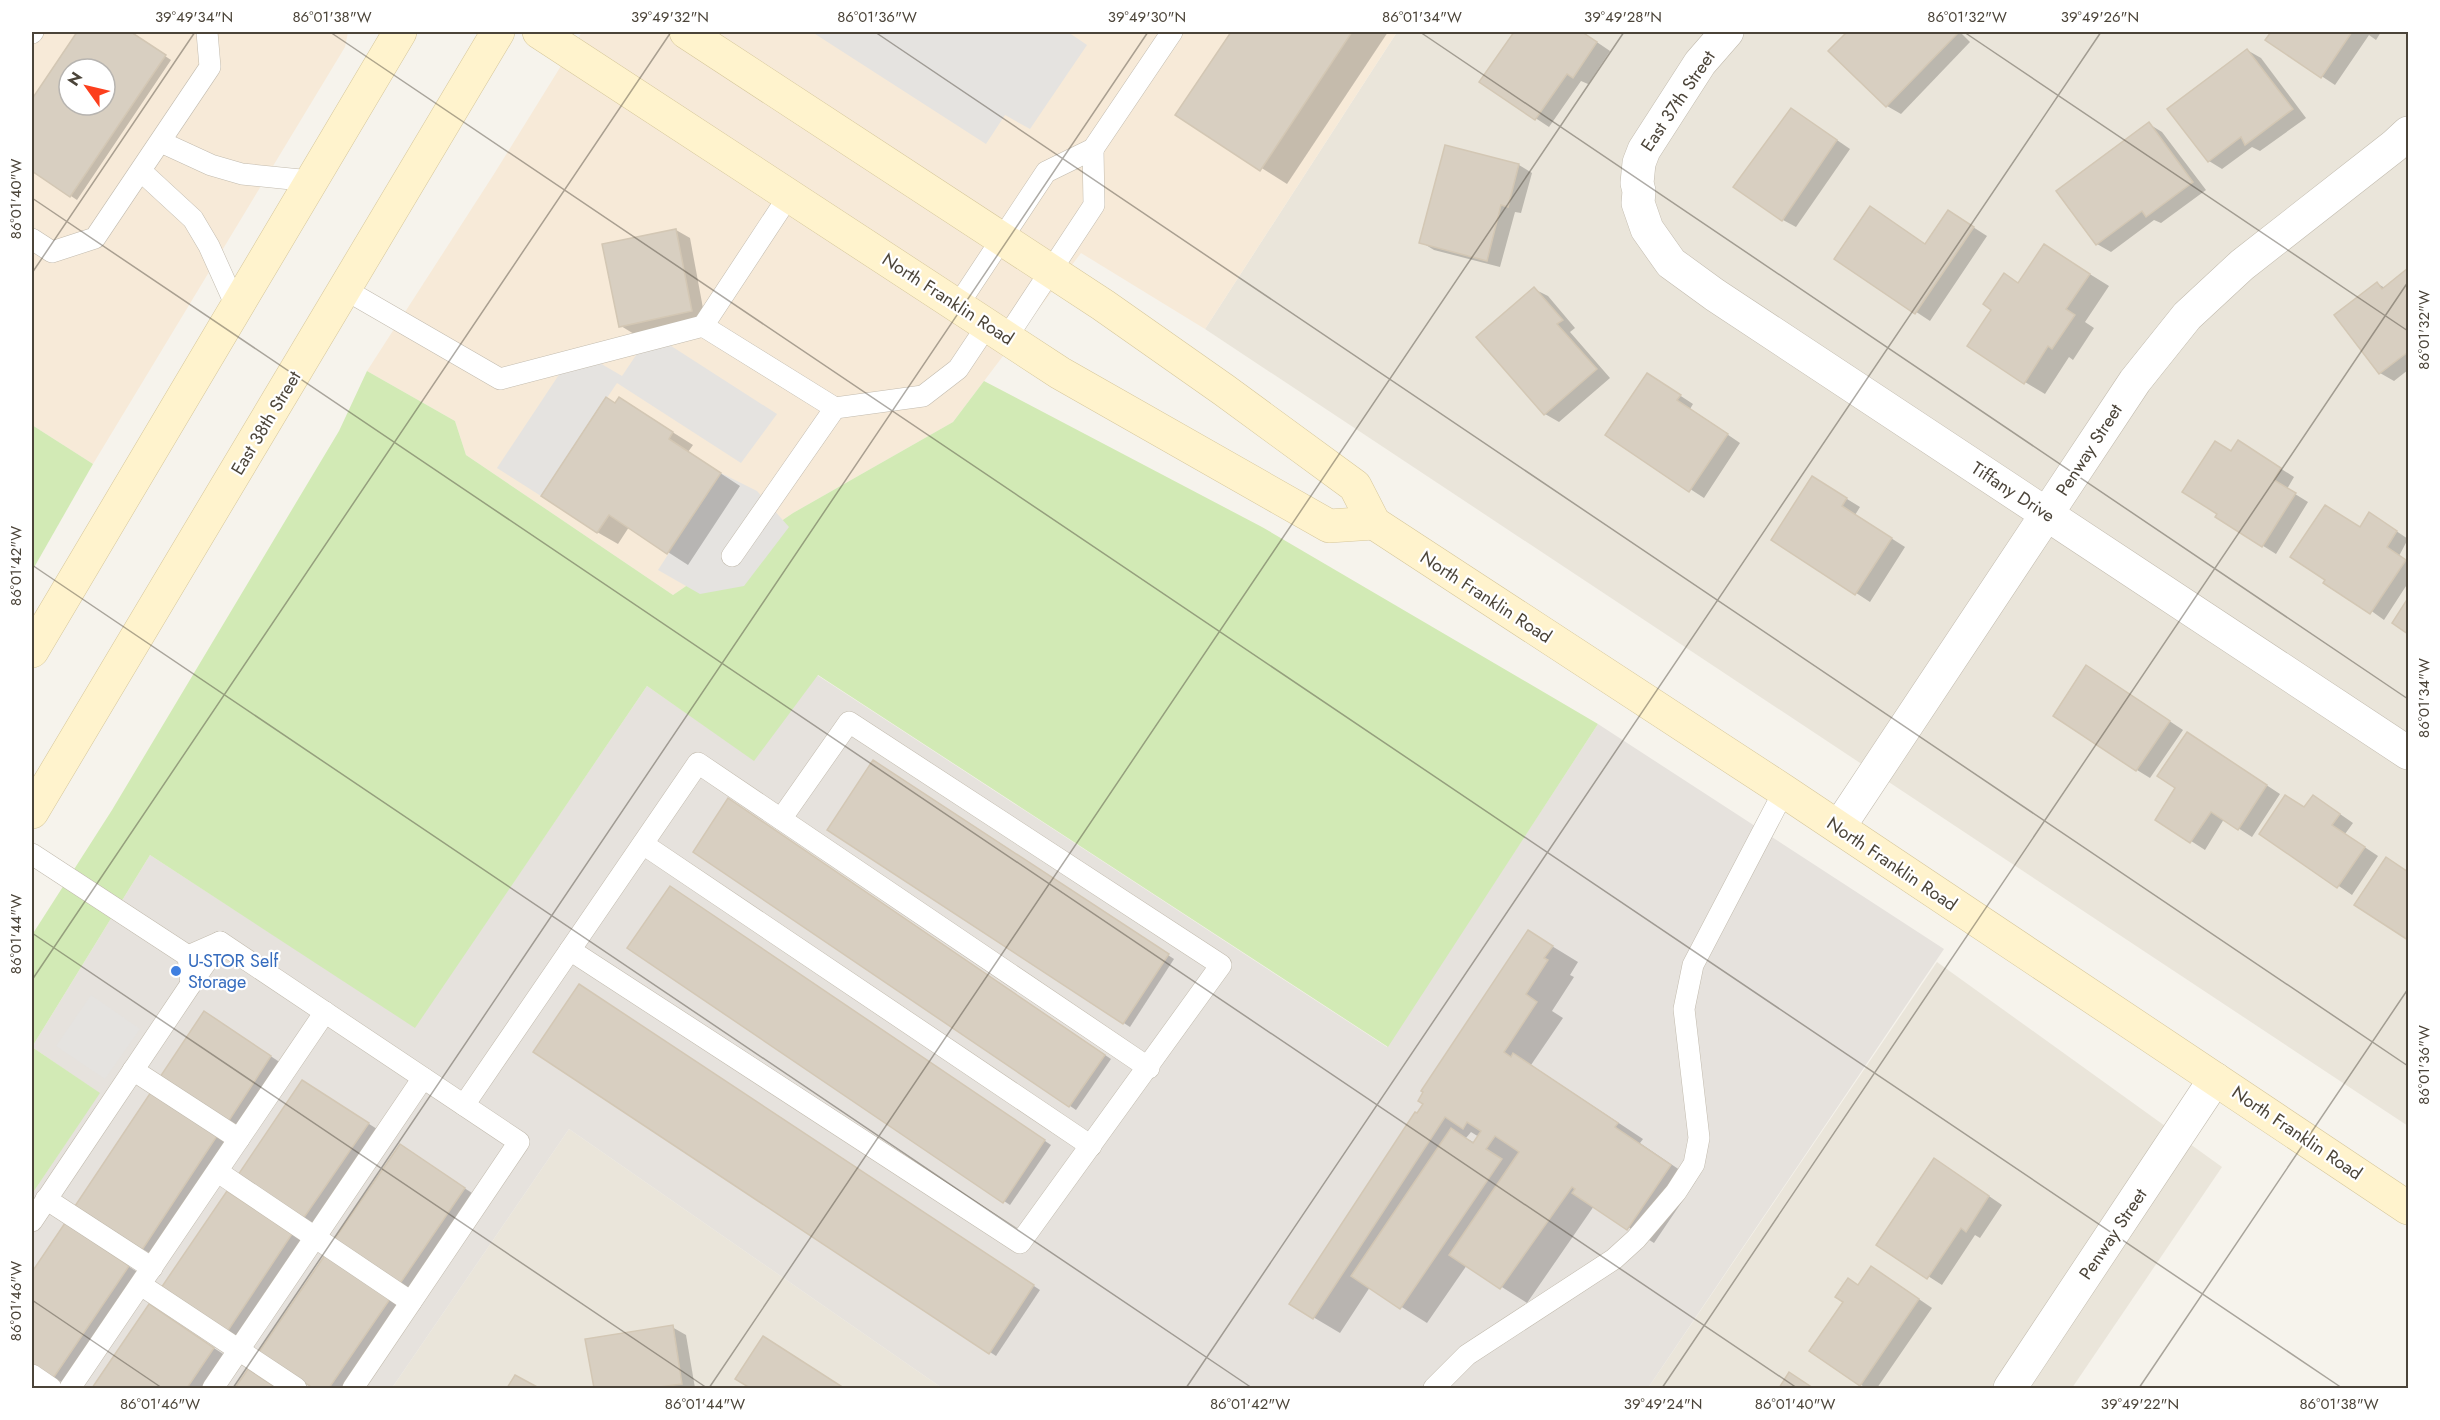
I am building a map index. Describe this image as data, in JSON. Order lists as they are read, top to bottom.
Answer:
{
  "streets": {
    "main road": ["North Franklin Road", "East 38th Street"],
    "street": ["East 37th Street", "Penway Street", "Tiffany Drive"]
  },
  "crossings": [
    ["East 37th Street", "Tiffany Drive"],
    ["North Franklin Road", "Penway Street"],
    ["Penway Street", "Tiffany Drive"]
  ],
  "places": ["U-STOR Self Storage"],
  "north": "top left",
  "coordinates": [
    "39°49'34\"N",
    "86°01'38\"W",
    "39°49'32\"N",
    "86°01'36\"W",
    "39°49'30\"N",
    "86°01'34\"W",
    "39°49'28\"N",
    "86°01'32\"W",
    "39°49'26\"N",
    "86°01'40\"W",
    "86°01'42\"W",
    "86°01'44\"W",
    "86°01'46\"W",
    "39°49'24\"N",
    "39°49'22\"N"
  ]
}
